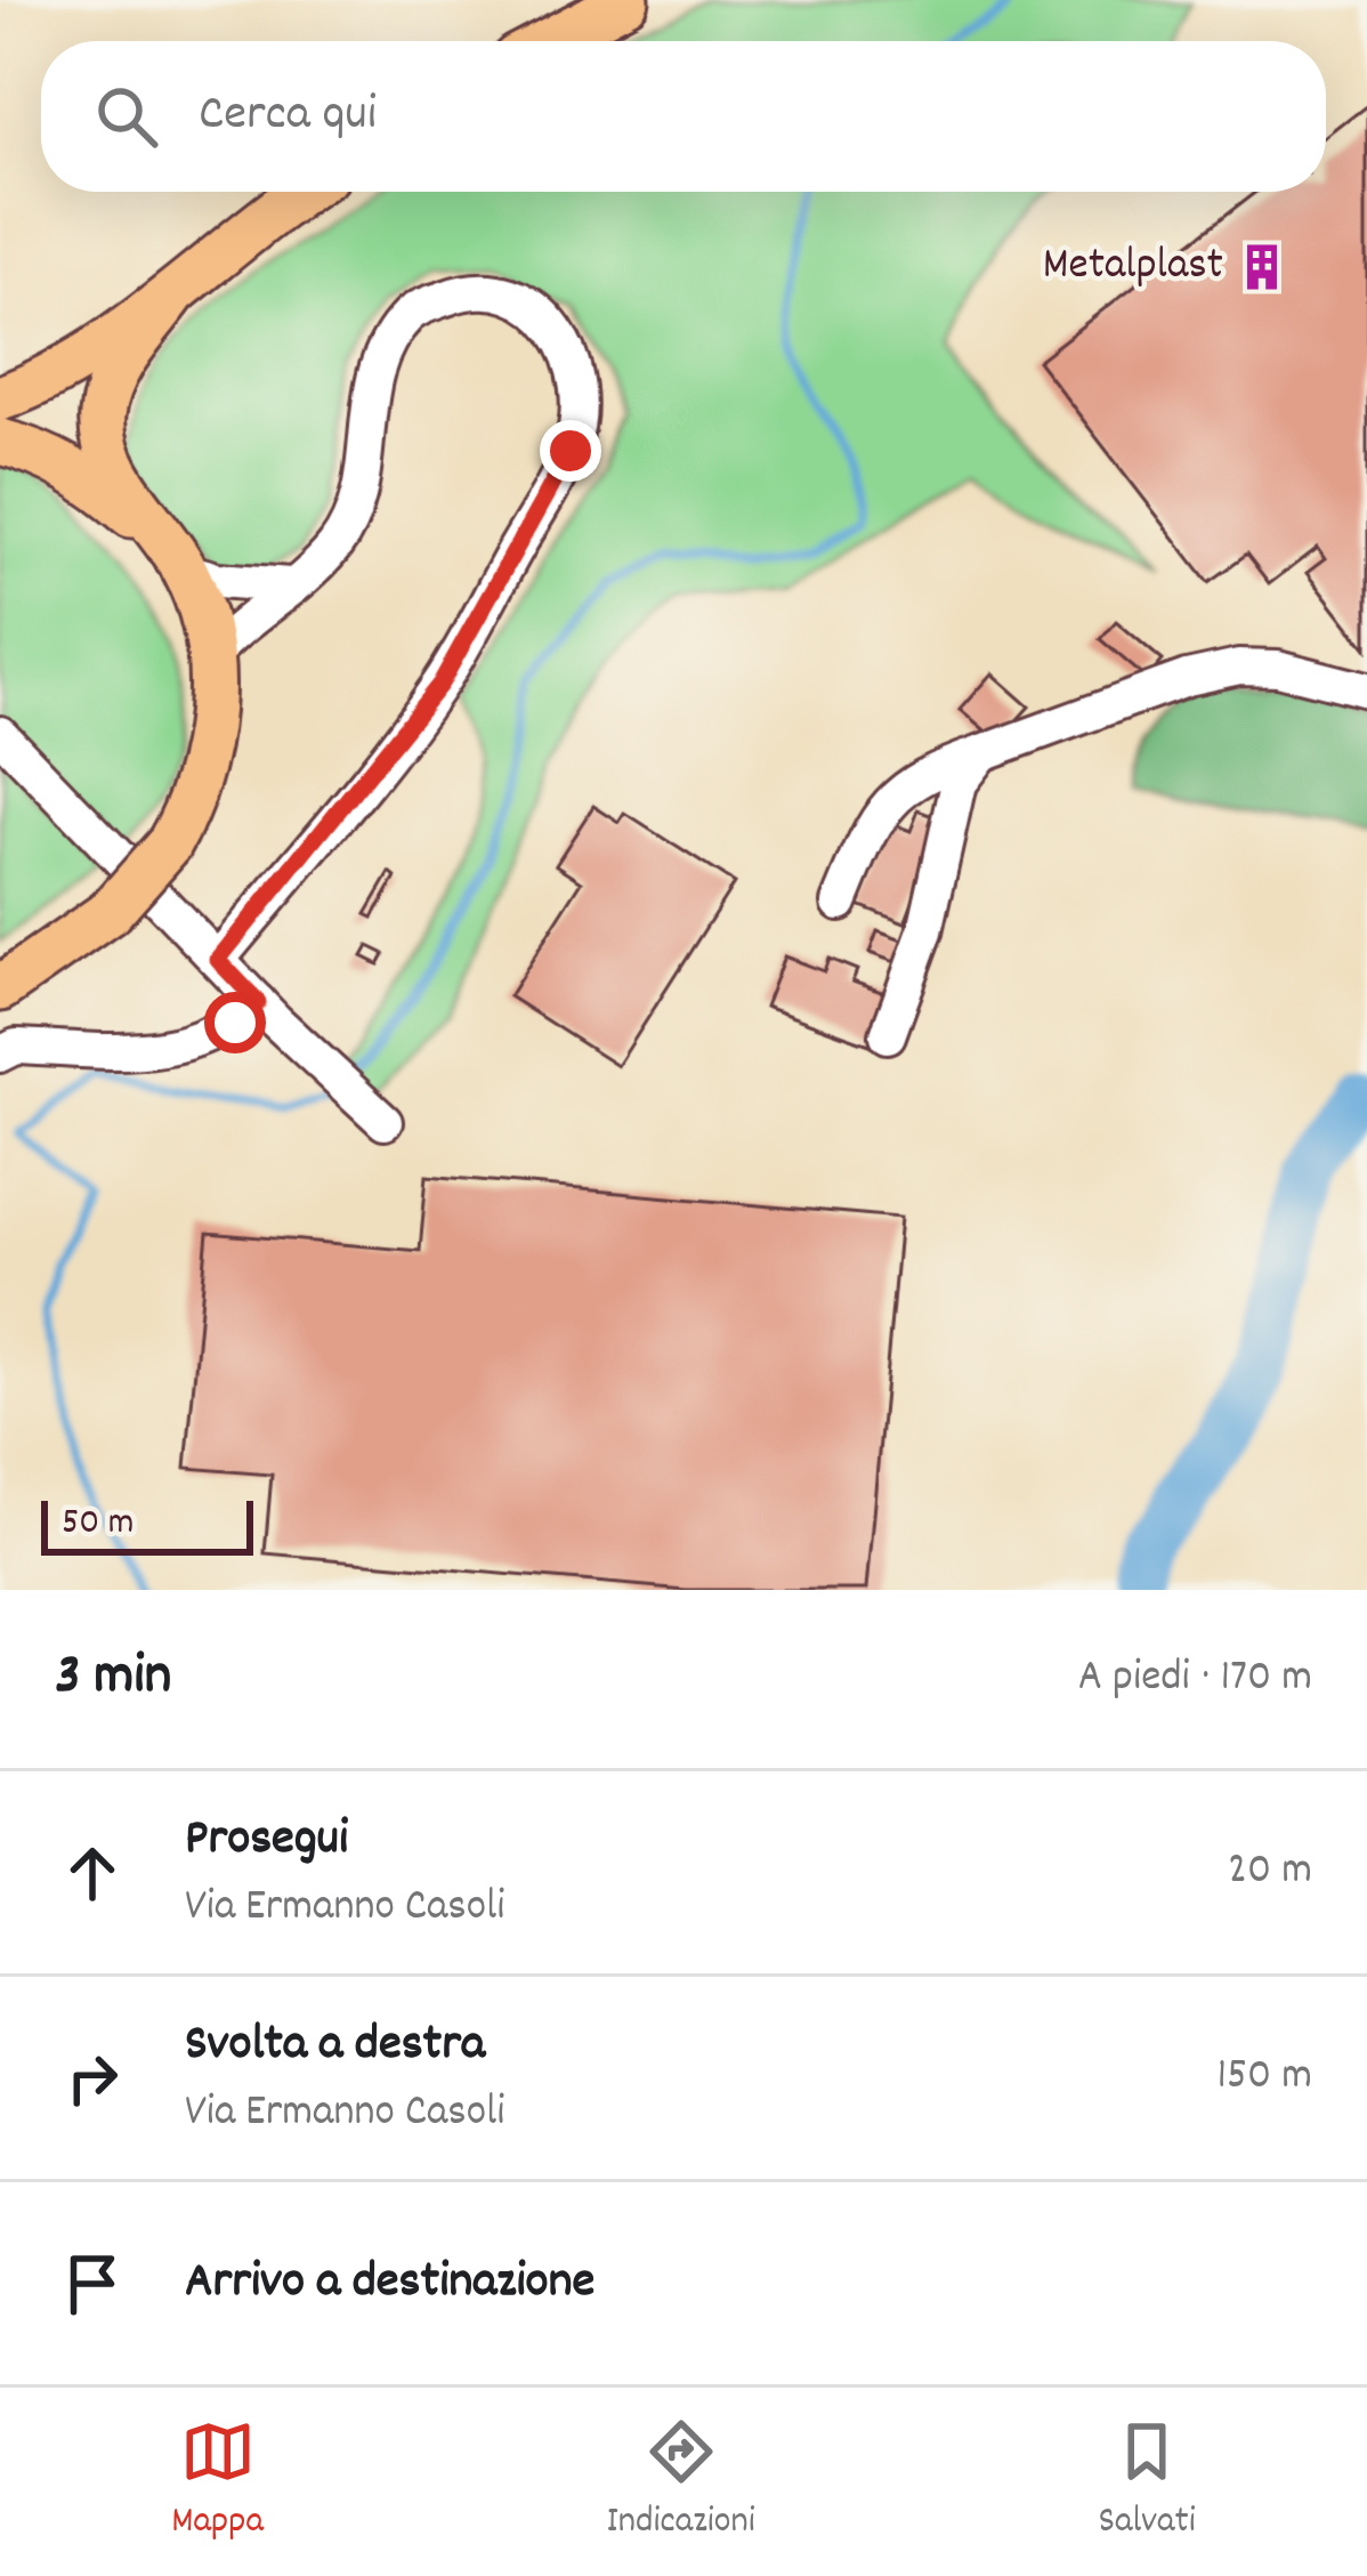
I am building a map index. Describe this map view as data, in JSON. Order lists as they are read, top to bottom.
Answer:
{
  "places": {
    "building": ["Metalplast"]
  },
  "scale_bar": "50 m",
  "page": {
    "search": "Cerca qui",
    "scale": "50 m",
    "heading": ["3 min", "A piedi · 170 m"],
    "list": [
      ["Prosegui", "Via Ermanno Casoli", "20 m"],
      ["Svolta a destra", "Via Ermanno Casoli", "150 m"],
      "Arrivo a destinazione"
    ],
    "nav": ["Mappa", "Indicazioni", "Salvati"]
  }
}
